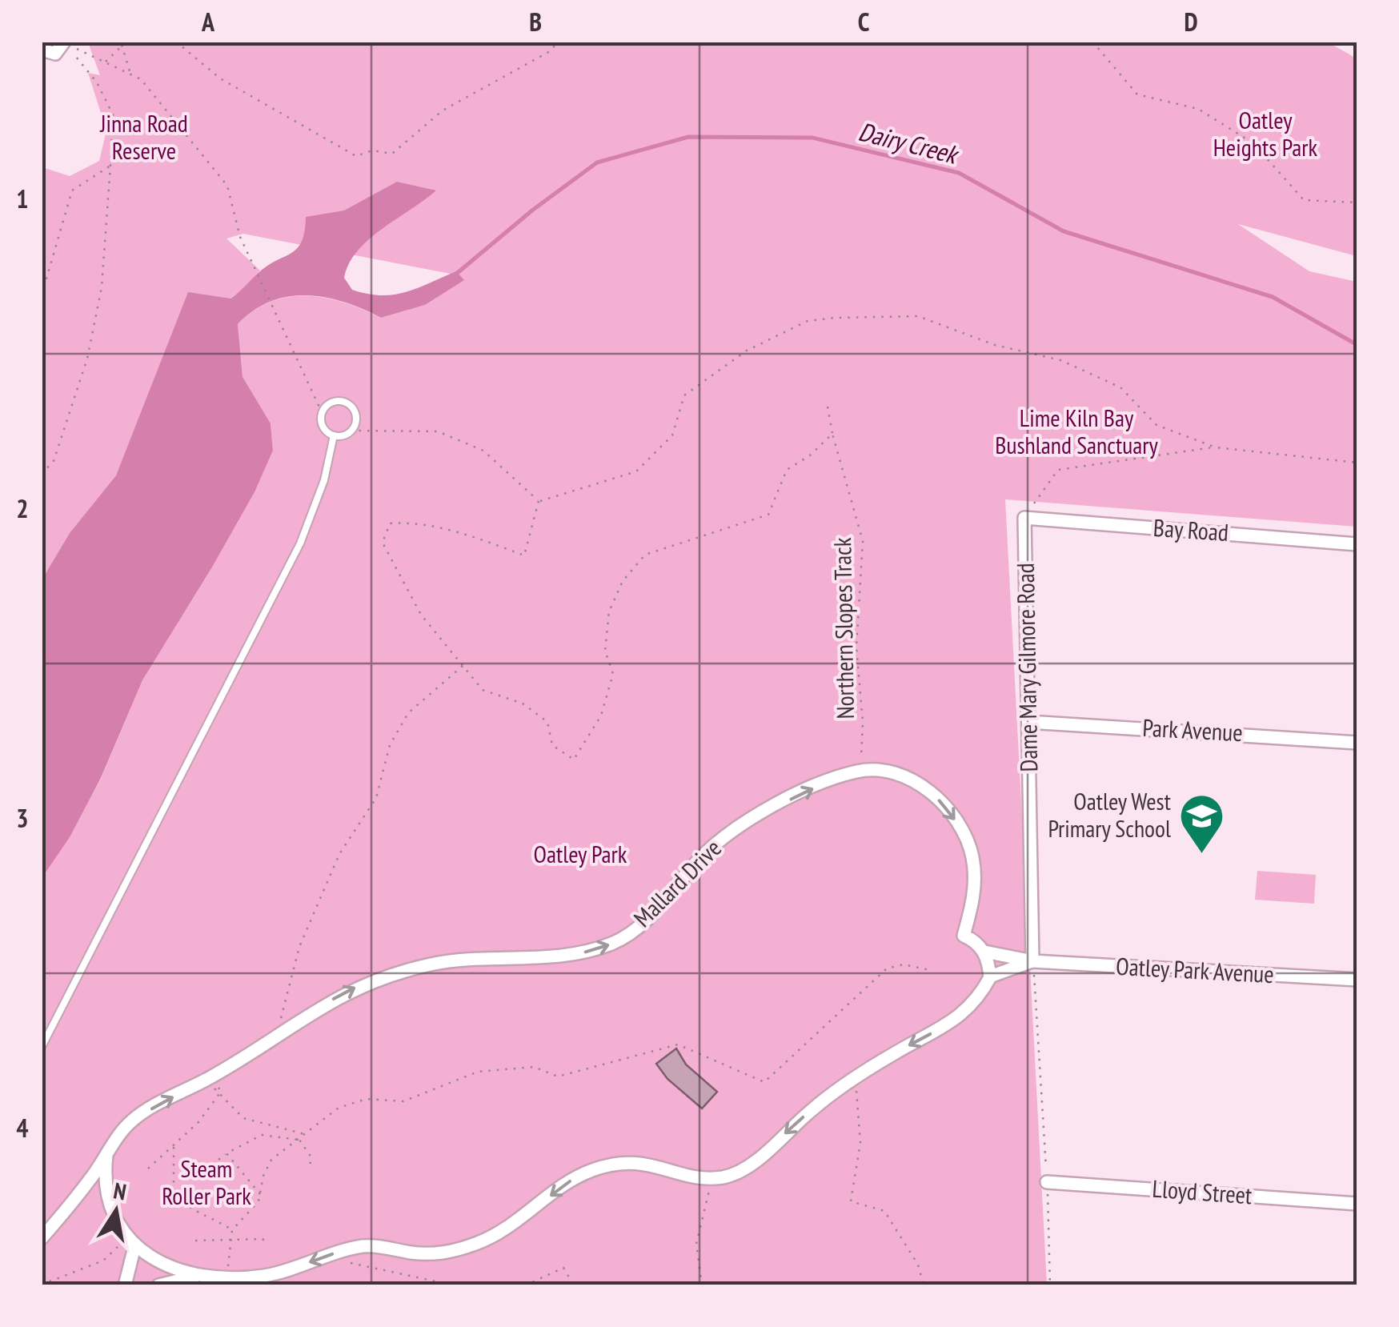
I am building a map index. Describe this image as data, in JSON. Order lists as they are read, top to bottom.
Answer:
{
  "streets": {
    "street": [
      "Bay Road",
      "Dame Mary Gilmore Road",
      "Park Avenue",
      "Mallard Drive",
      "Oatley Park Avenue",
      "Lloyd Street"
    ],
    "path": ["Northern Slopes Track"]
  },
  "crossings": [
    ["Bay Road", "Dame Mary Gilmore Road"],
    ["Northern Slopes Track", "Mallard Drive"],
    ["Dame Mary Gilmore Road", "Park Avenue"],
    ["Dame Mary Gilmore Road", "Oatley Park Avenue"]
  ],
  "water": ["Dairy Creek"],
  "parks": [
    "Oatley Heights Park",
    "Jinna Road Reserve",
    "Lime Kiln Bay Bushland Sanctuary",
    "Oatley Park",
    "Steam Roller Park"
  ],
  "places": {
    "school or university": ["Oatley West Primary School"]
  },
  "north": "top",
  "grid": {
    "columns": [
      "A",
      "B",
      "C",
      "D"
    ],
    "rows": [
      "1",
      "2",
      "3",
      "4"
    ]
  }
}
